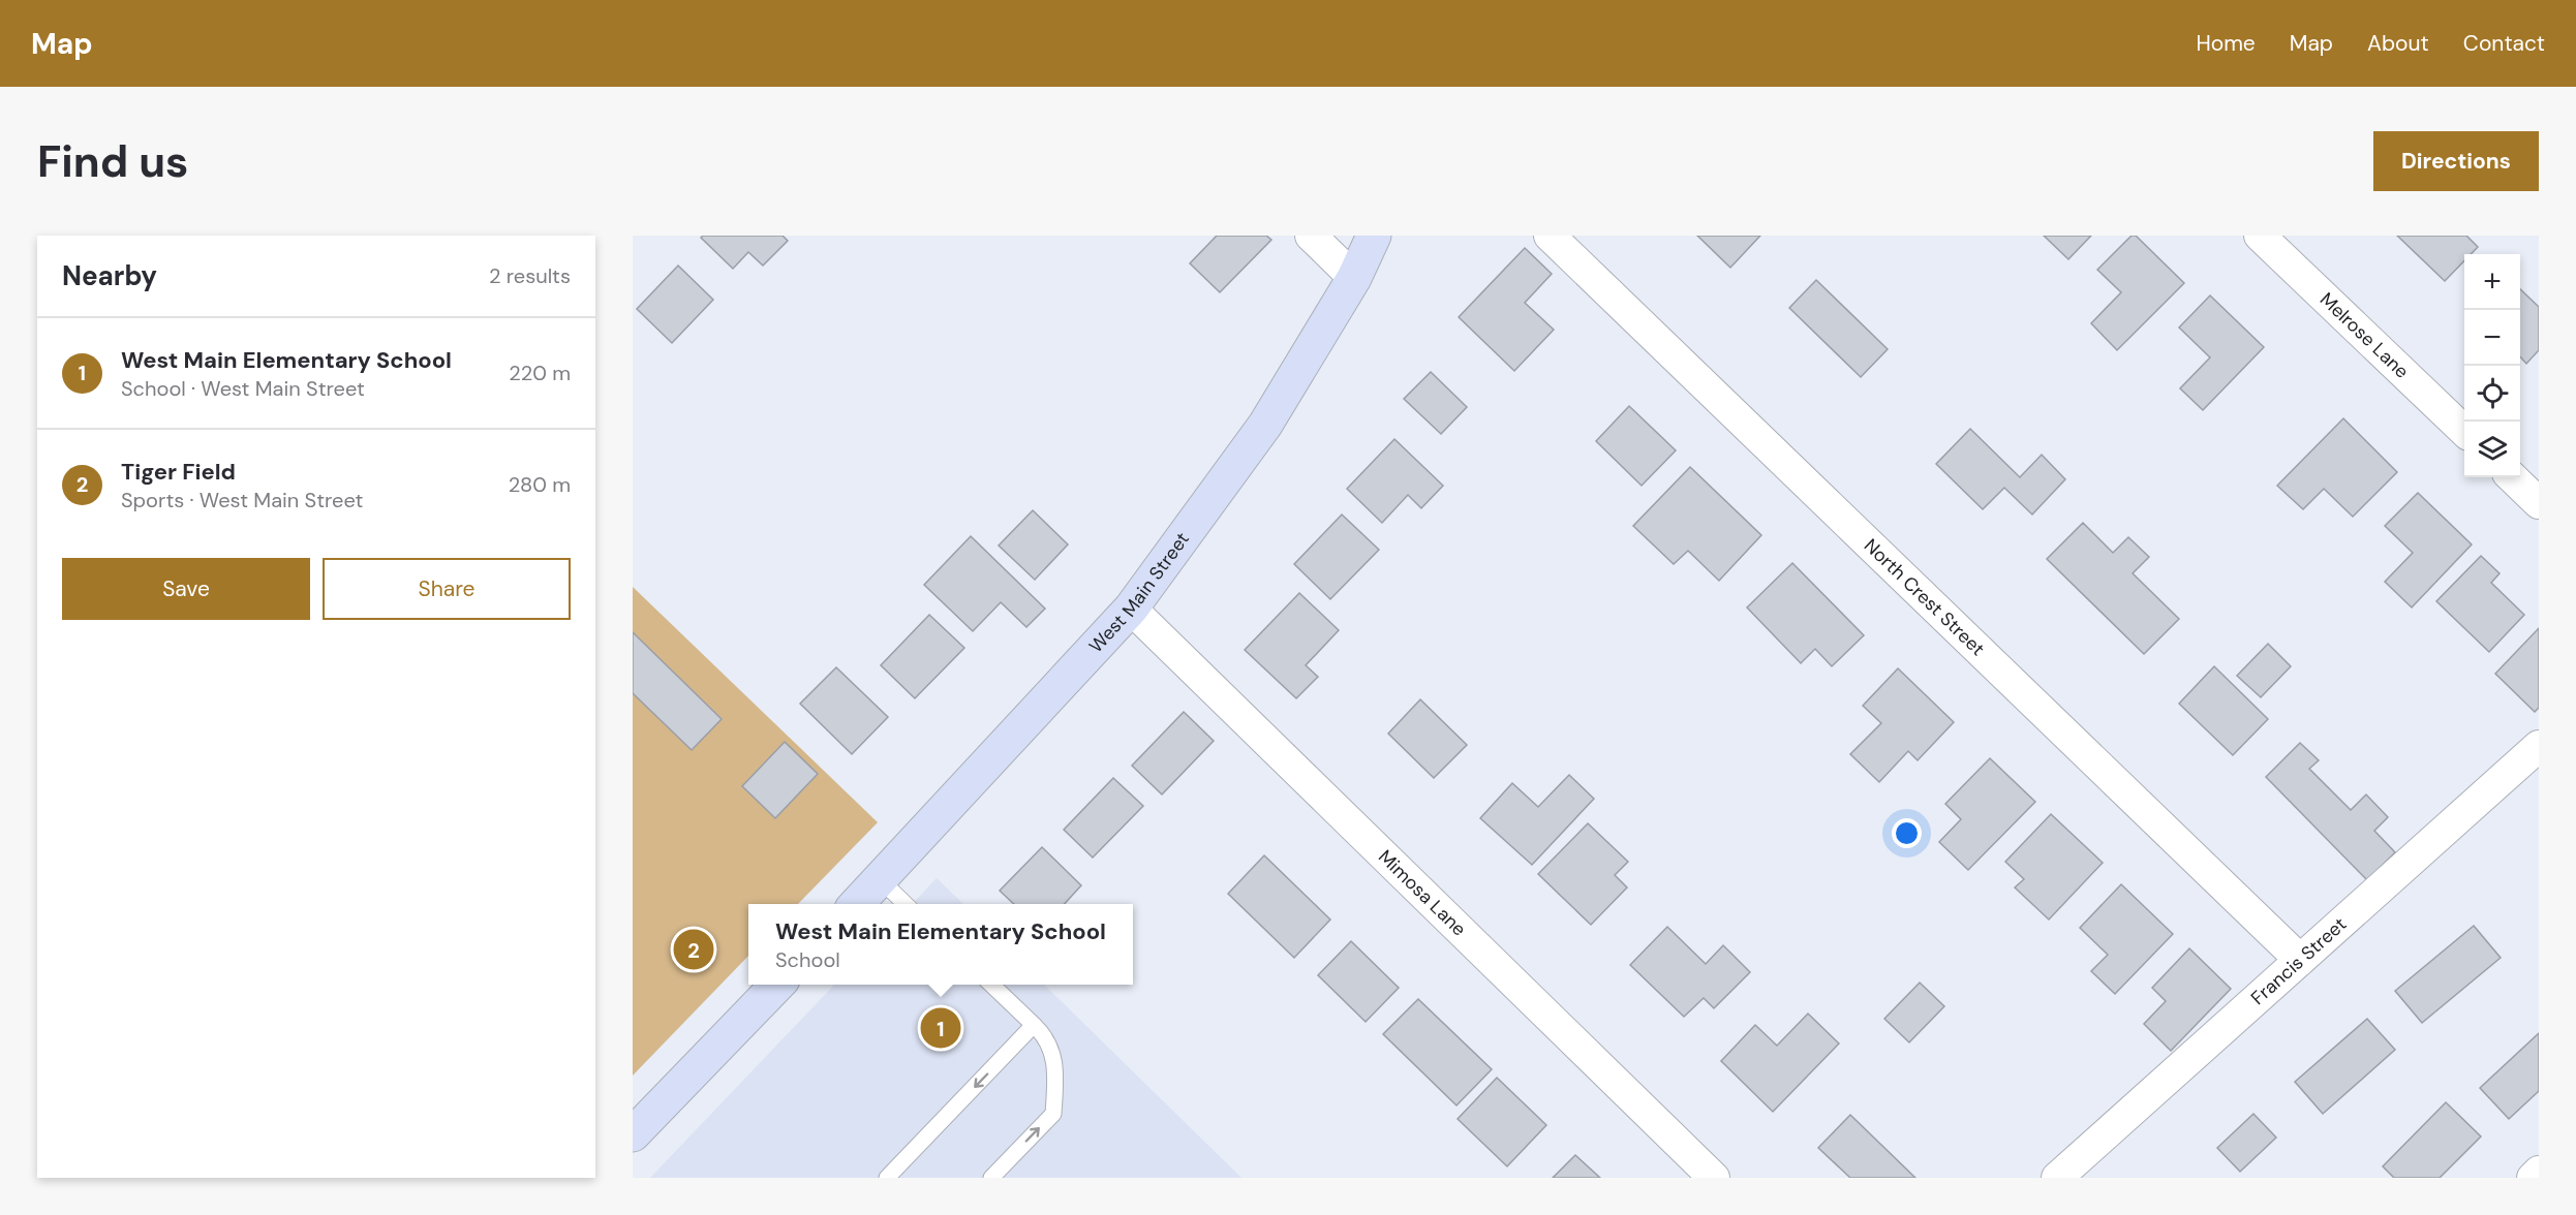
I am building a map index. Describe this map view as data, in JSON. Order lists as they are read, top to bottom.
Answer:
{
  "streets": {
    "main road": ["West Main Street"],
    "street": [
      "Melrose Lane",
      "North Crest Street",
      "Mimosa Lane",
      "Francis Street"
    ]
  },
  "crossings": [
    ["West Main Street", "Mimosa Lane"],
    ["North Crest Street", "Francis Street"]
  ],
  "page": {
    "header": "Map",
    "nav": [
      "Home",
      "Map",
      "About",
      "Contact"
    ],
    "buttons": [
      "Directions",
      ["Save", "Share"]
    ],
    "title": "Find us",
    "heading": ["Nearby", "2 results"],
    "map_buttons": ["+", "−"],
    "list": [
      {
        "mark": "1",
        "name": "West Main Elementary School",
        "note": "School · West Main Street",
        "value": "220 m"
      },
      {
        "mark": "2",
        "name": "Tiger Field",
        "note": "Sports · West Main Street",
        "value": "280 m"
      }
    ],
    "popup": ["West Main Elementary School", "School"],
    "pins": ["2", "1"]
  }
}
